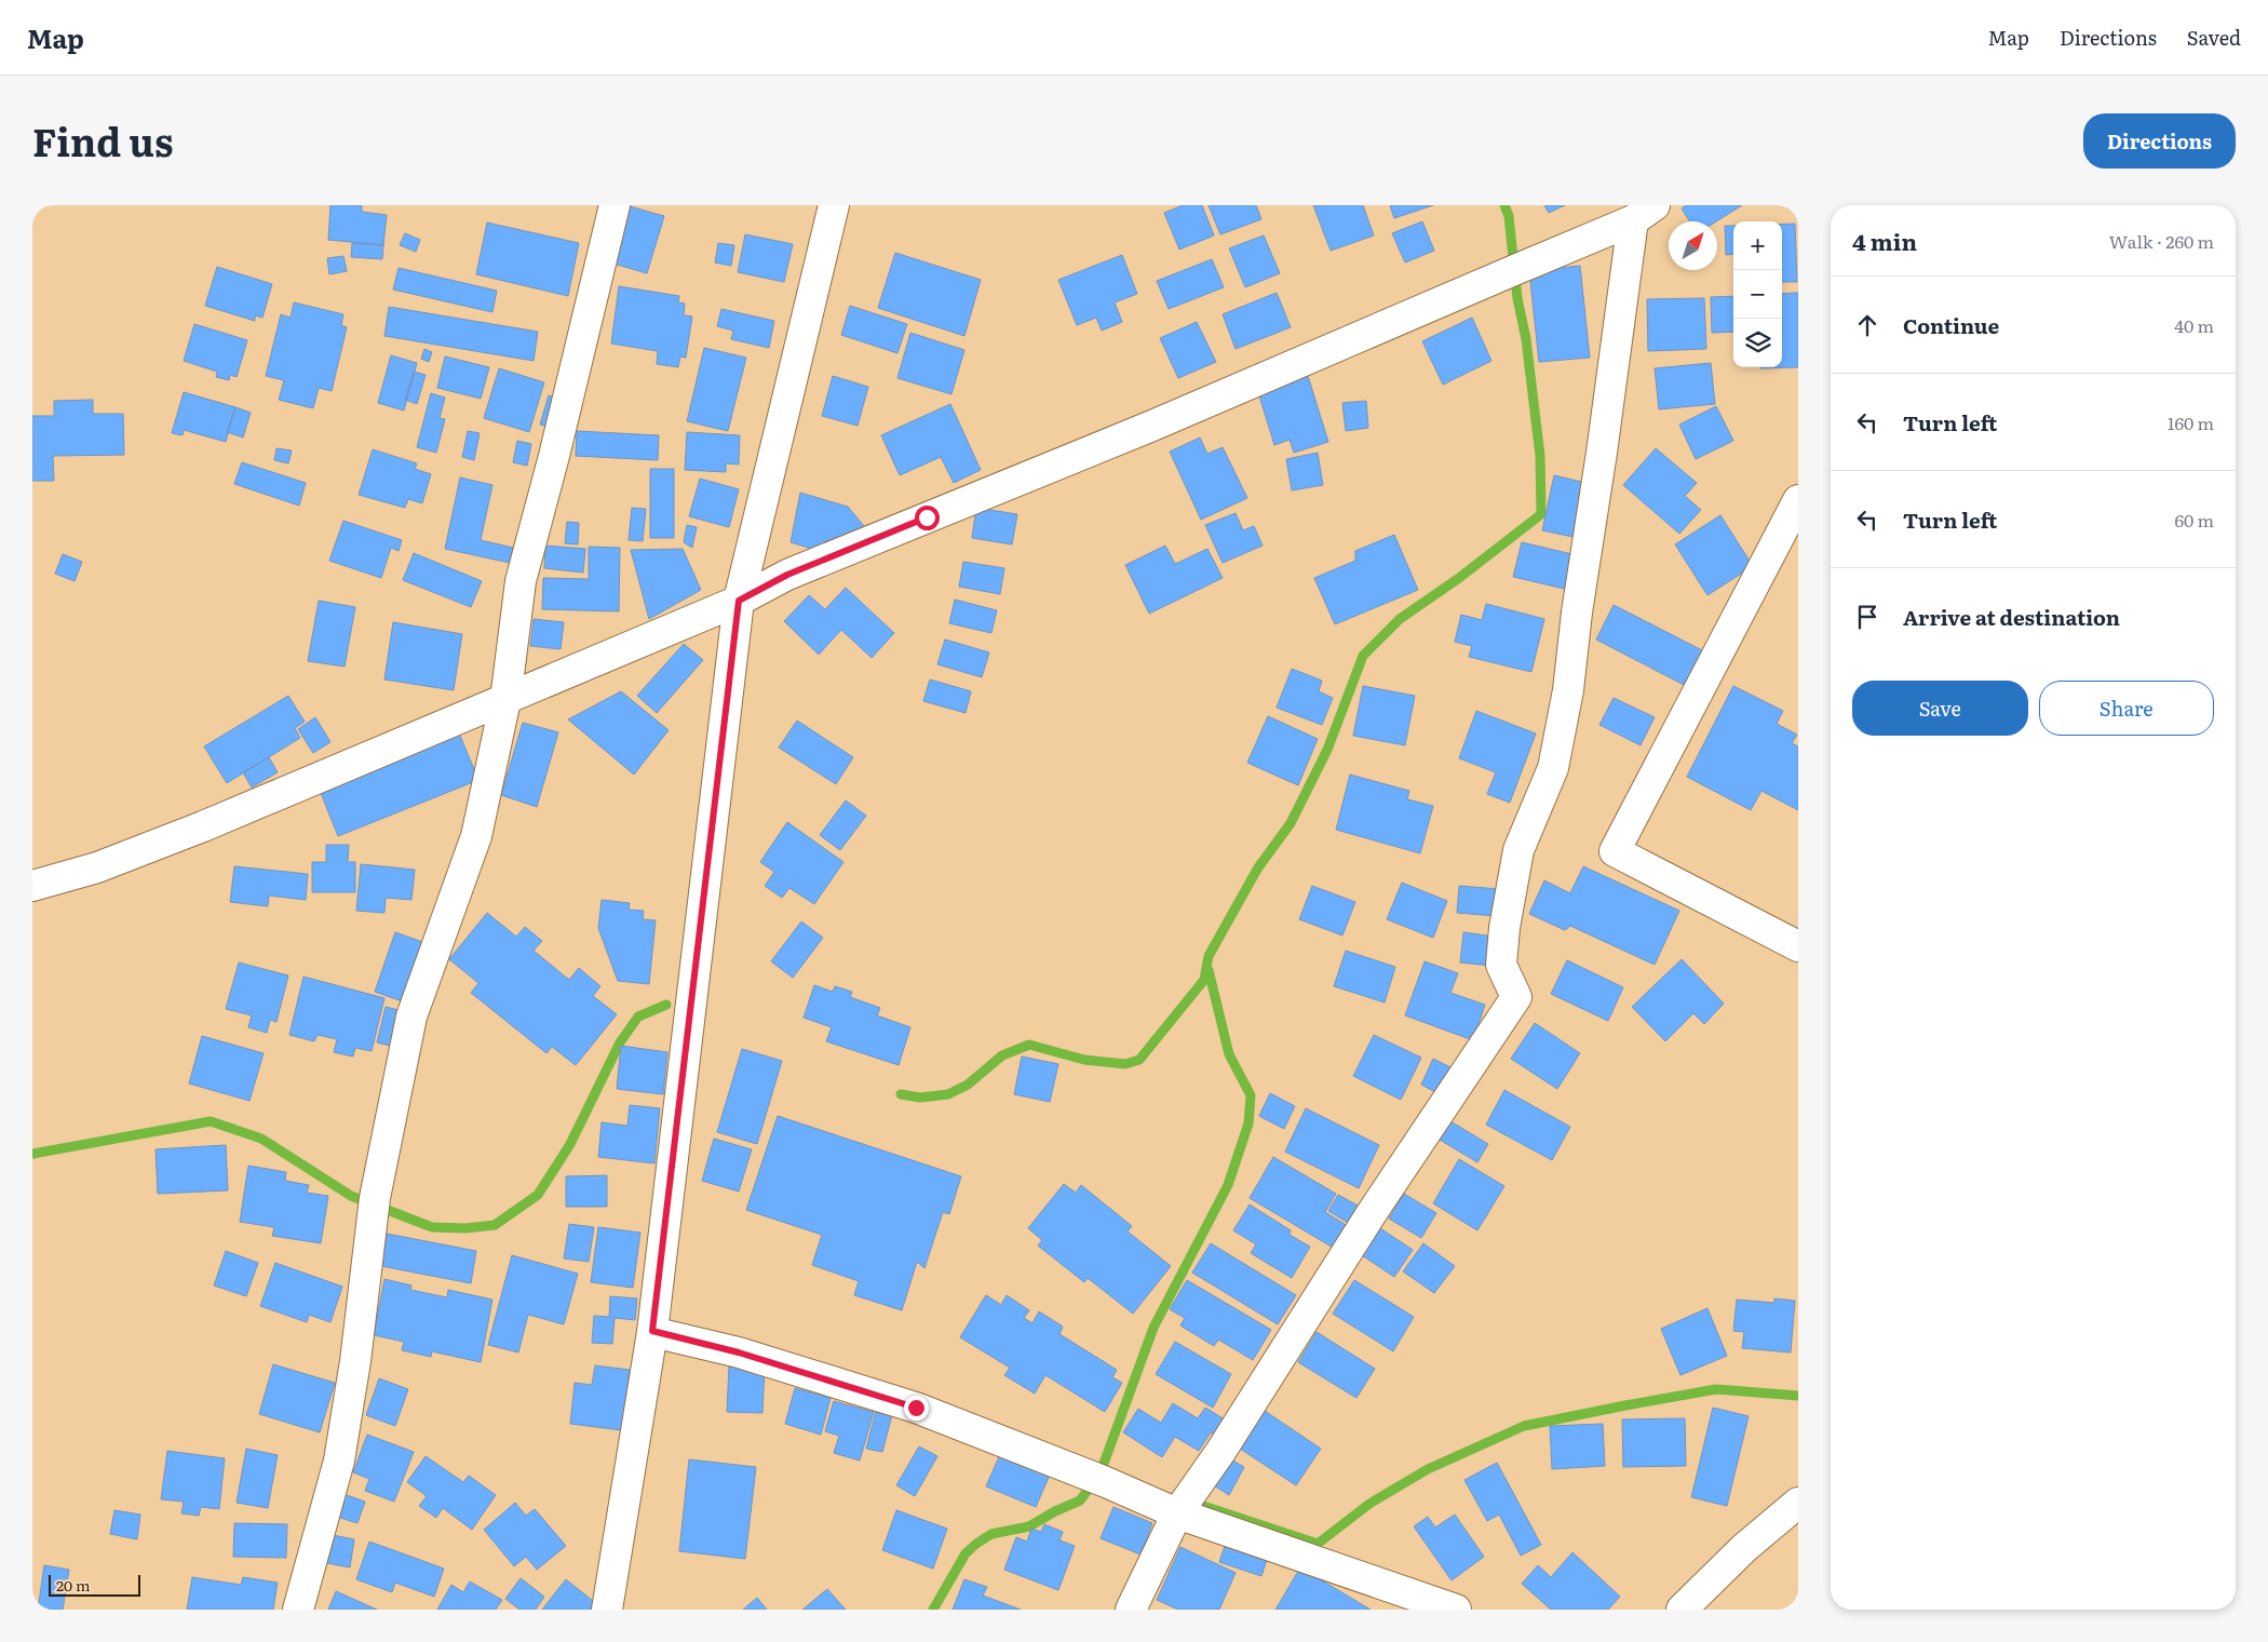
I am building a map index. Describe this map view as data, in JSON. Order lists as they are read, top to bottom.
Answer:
{
  "scale_bar": "20 m",
  "north": "top right",
  "page": {
    "header": "Map",
    "nav": ["Map", "Directions", "Saved"],
    "title": "Find us",
    "buttons": [
      "Directions",
      ["Save", "Share"]
    ],
    "heading": ["4 min", "Walk · 260 m"],
    "map_buttons": ["+", "−"],
    "list": [
      ["Continue", "40 m"],
      ["Turn left", "160 m"],
      ["Turn left", "60 m"],
      "Arrive at destination"
    ],
    "scale": "20 m"
  }
}
